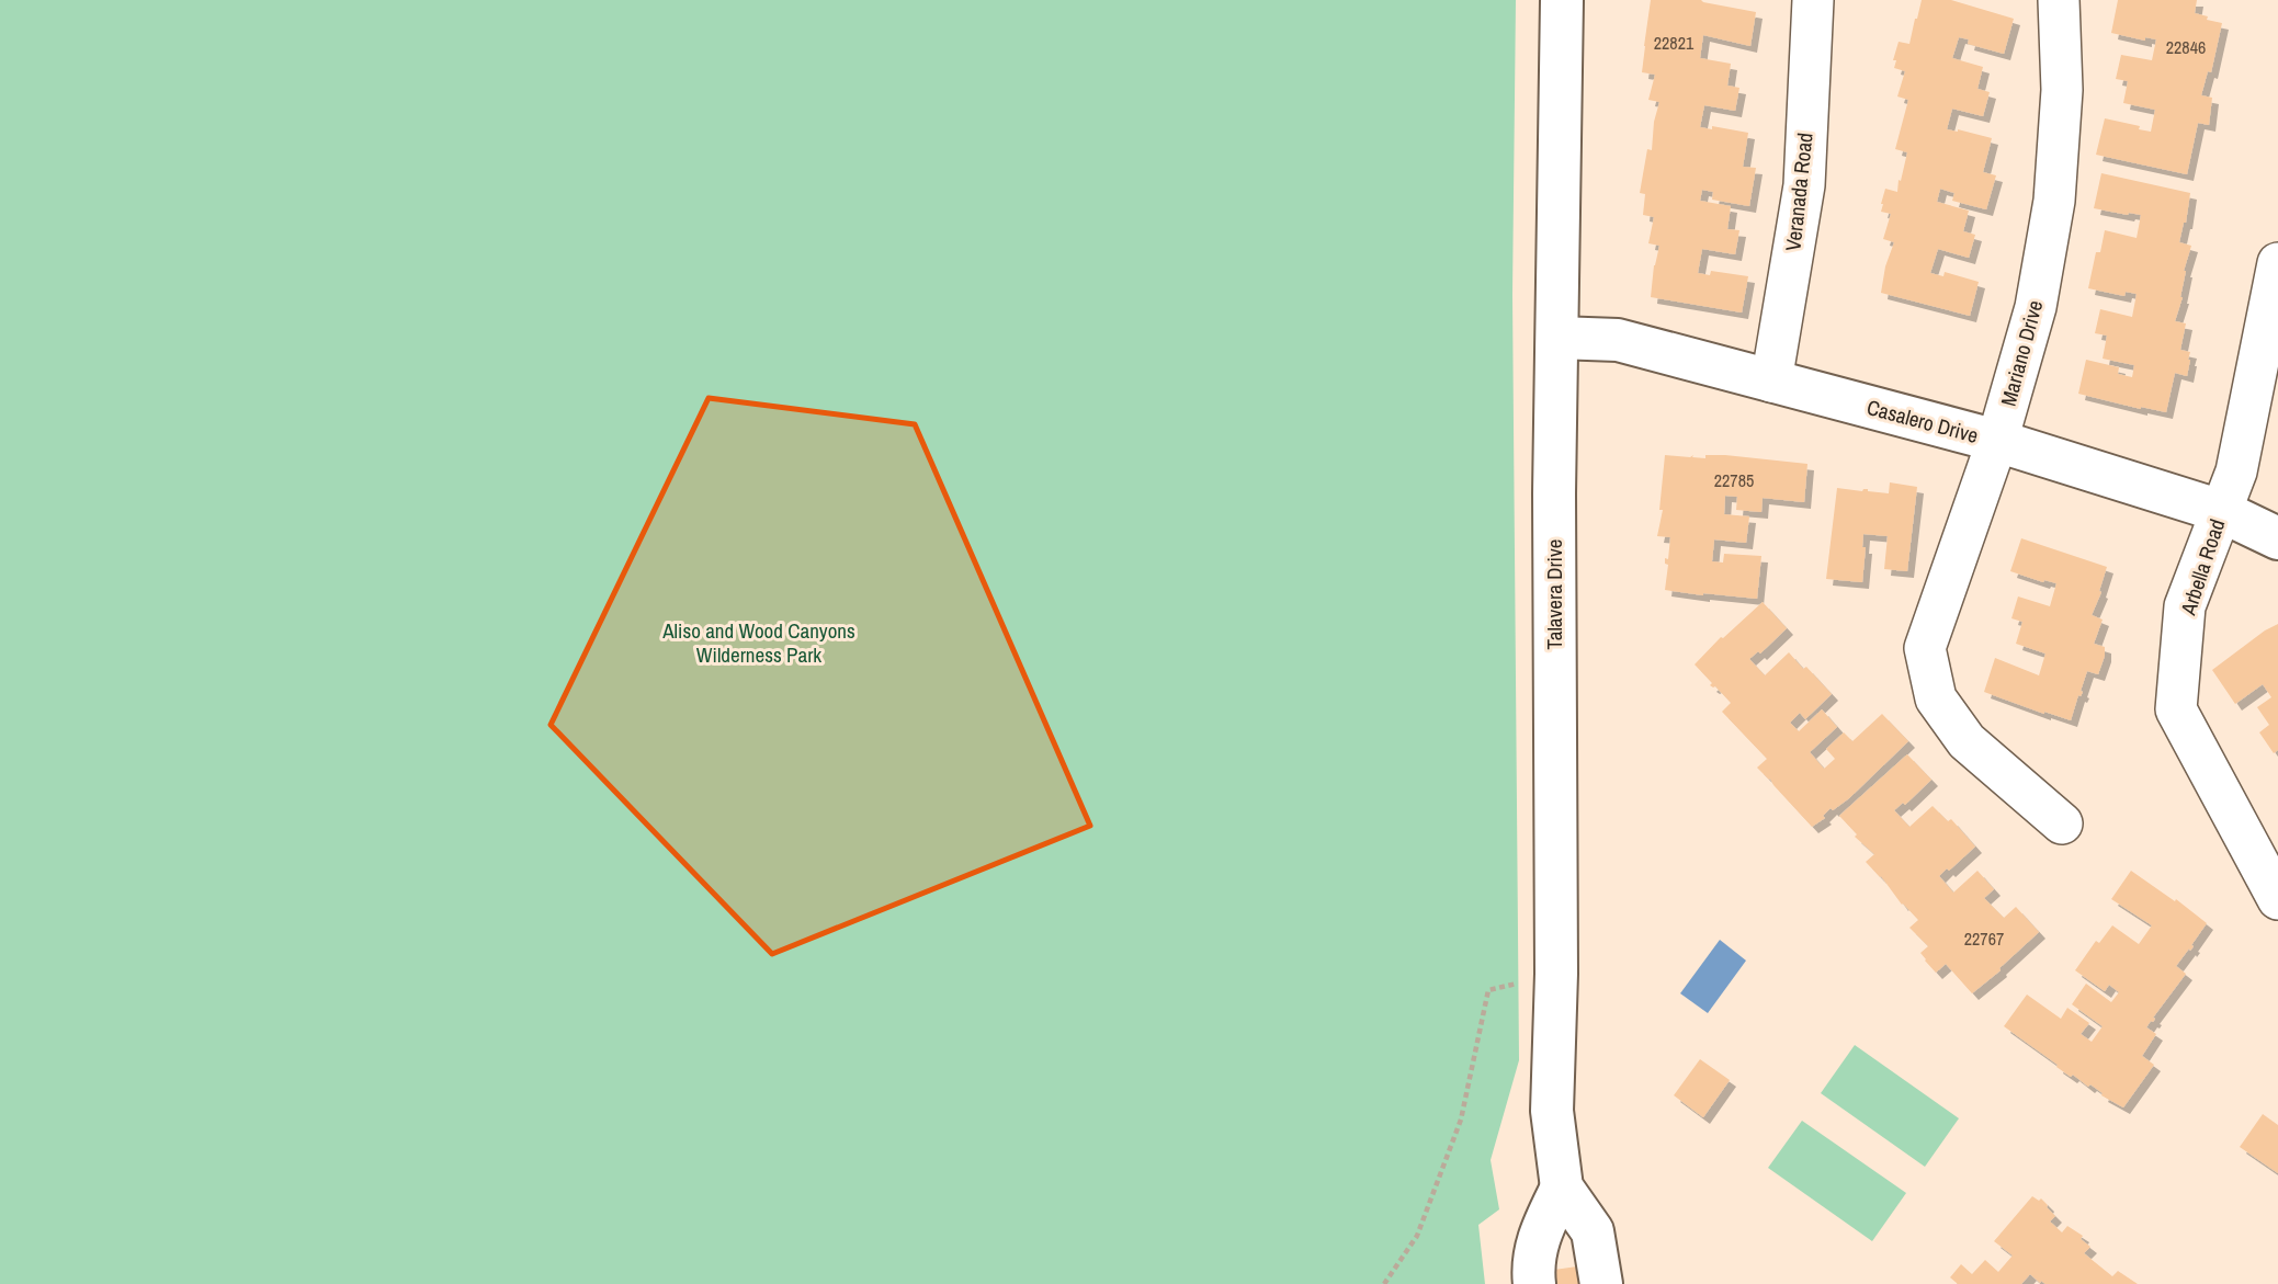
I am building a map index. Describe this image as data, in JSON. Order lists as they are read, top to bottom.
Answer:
{
  "streets": {
    "street": [
      "Veranada Road",
      "Mariano Drive",
      "Casalero Drive",
      "Arbella Road",
      "Talavera Drive"
    ]
  },
  "crossings": [
    ["Veranada Road", "Casalero Drive"],
    ["Mariano Drive", "Casalero Drive"],
    ["Casalero Drive", "Arbella Road"],
    ["Casalero Drive", "Talavera Drive"]
  ],
  "parks": ["Aliso and Wood Canyons Wilderness Park"],
  "house_numbers": [
    "22821",
    "22846",
    "22785",
    "22767"
  ]
}
